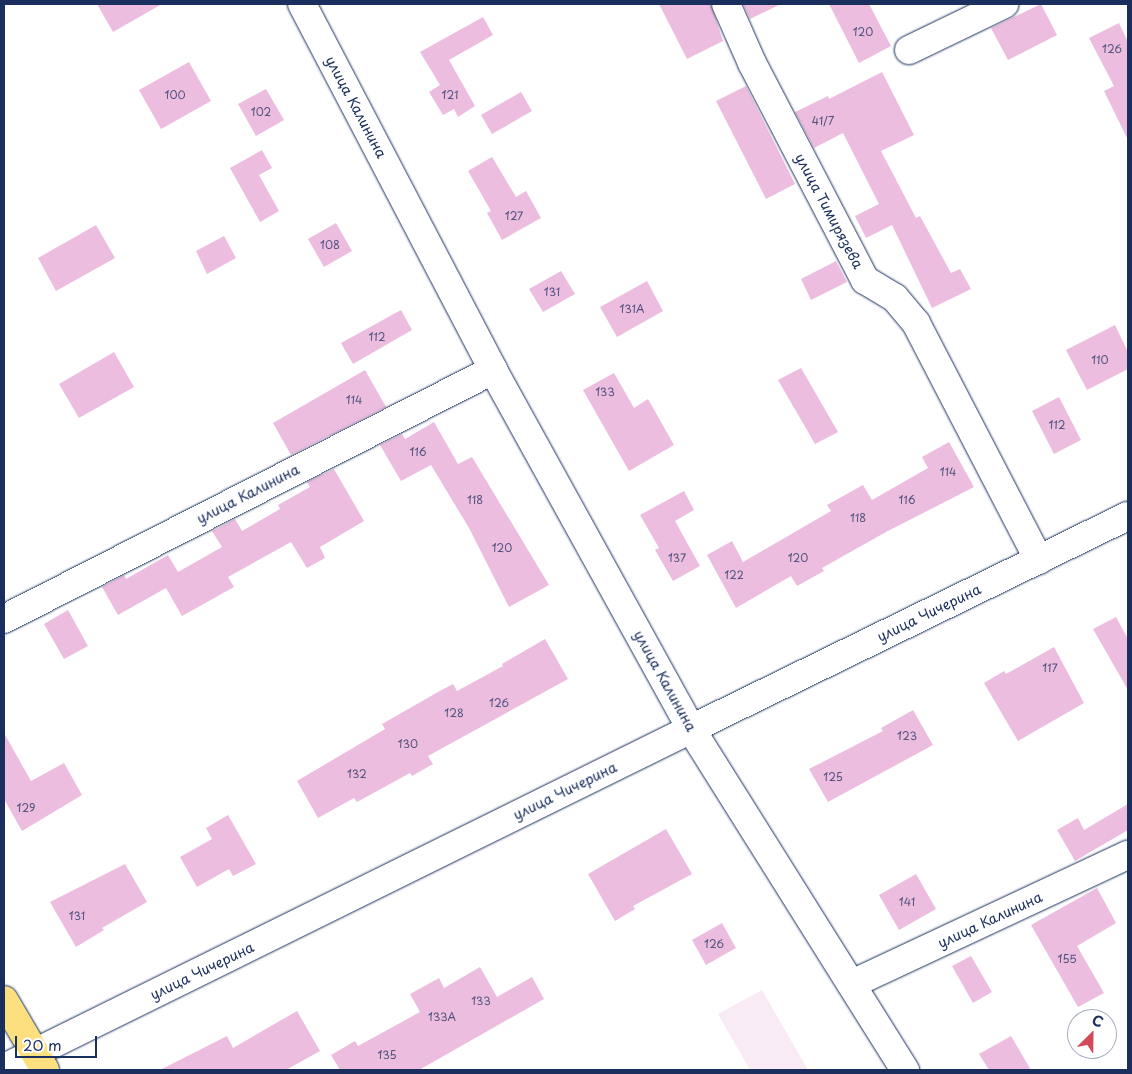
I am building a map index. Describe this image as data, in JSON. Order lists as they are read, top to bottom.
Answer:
{
  "streets": {
    "street": ["улица Калинина", "улица Тимирязева", "улица Чичерина"]
  },
  "crossings": [
    ["улица Калинина", "улица Чичерина"],
    ["улица Тимирязева", "улица Чичерина"]
  ],
  "house_numbers": [
    "120",
    "126",
    "100",
    "121",
    "102",
    "41/7",
    "127",
    "108",
    "131",
    "131А",
    "112",
    "110",
    "133",
    "114",
    "112",
    "116",
    "114",
    "118",
    "116",
    "118",
    "120",
    "137",
    "120",
    "122",
    "117",
    "126",
    "128",
    "123",
    "130",
    "132",
    "125",
    "129",
    "141",
    "131",
    "126",
    "155",
    "133",
    "133А",
    "135"
  ],
  "scale_bar": "20 m",
  "north": "top right"
}
